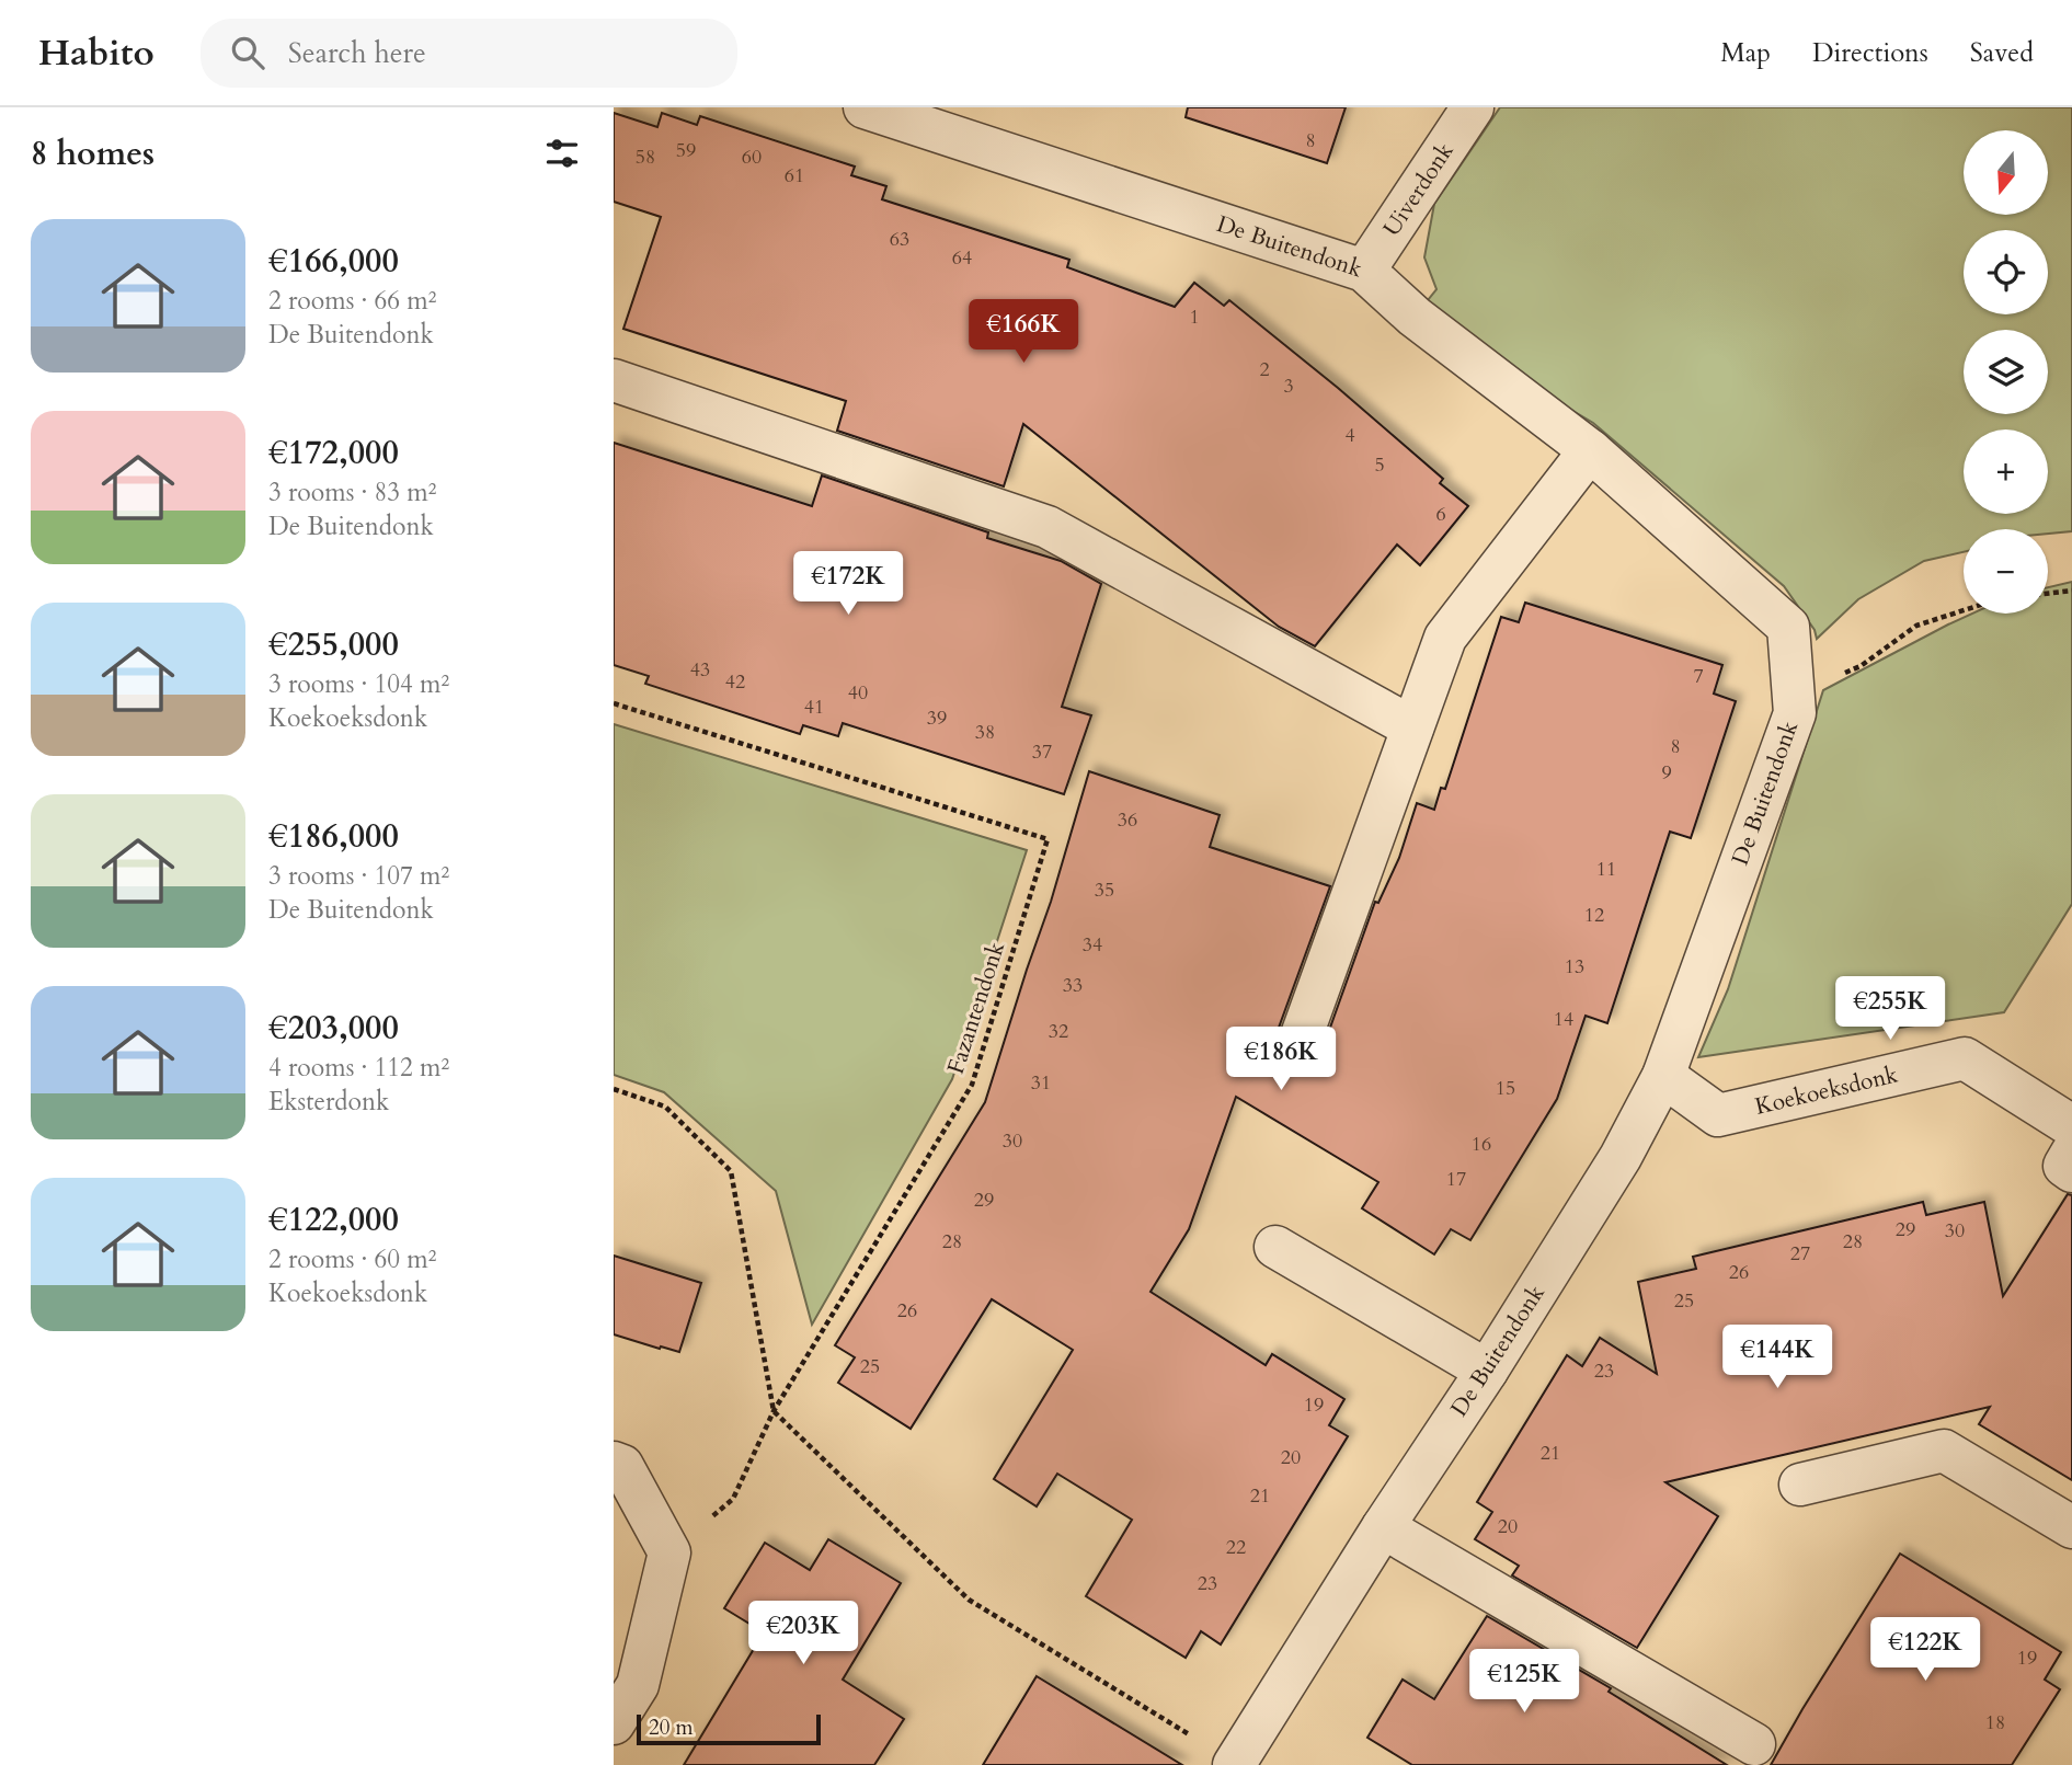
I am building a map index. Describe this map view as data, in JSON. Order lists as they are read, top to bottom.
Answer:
{
  "streets": {
    "street": ["Uiverdonk", "De Buitendonk", "Koekoeksdonk"],
    "path": ["Fazantendonk"]
  },
  "crossings": [
    ["Uiverdonk", "De Buitendonk"],
    ["De Buitendonk", "Koekoeksdonk"]
  ],
  "house_numbers": [
    "8",
    "59",
    "58",
    "60",
    "61",
    "63",
    "64",
    "1",
    "2",
    "3",
    "4",
    "5",
    "6",
    "43",
    "7",
    "42",
    "40",
    "41",
    "39",
    "38",
    "8",
    "37",
    "9",
    "36",
    "11",
    "35",
    "12",
    "34",
    "13",
    "33",
    "14",
    "32",
    "31",
    "15",
    "30",
    "16",
    "17",
    "29",
    "29",
    "30",
    "28",
    "28",
    "27",
    "26",
    "25",
    "26",
    "25",
    "23",
    "19",
    "21",
    "20",
    "21",
    "20",
    "22",
    "23",
    "19",
    "18"
  ],
  "scale_bar": "20 m",
  "north": "bottom",
  "page": {
    "header": "Habito",
    "search": "Search here",
    "nav": ["Map", "Directions", "Saved"],
    "heading": "8 homes",
    "map_buttons": ["+", "−"],
    "list": [
      {
        "name": "€166,000",
        "note": "2 rooms · 66 m² · De Buitendonk"
      },
      {
        "name": "€172,000",
        "note": "3 rooms · 83 m² · De Buitendonk"
      },
      {
        "name": "€255,000",
        "note": "3 rooms · 104 m² · Koekoeksdonk"
      },
      {
        "name": "€186,000",
        "note": "3 rooms · 107 m² · De Buitendonk"
      },
      {
        "name": "€203,000",
        "note": "4 rooms · 112 m² · Eksterdonk"
      },
      {
        "name": "€122,000",
        "note": "2 rooms · 60 m² · Koekoeksdonk"
      }
    ],
    "price": [
      "€166K",
      "€172K",
      "€255K",
      "€186K",
      "€144K",
      "€203K",
      "€122K",
      "€125K"
    ],
    "scale": "20 m"
  }
}
